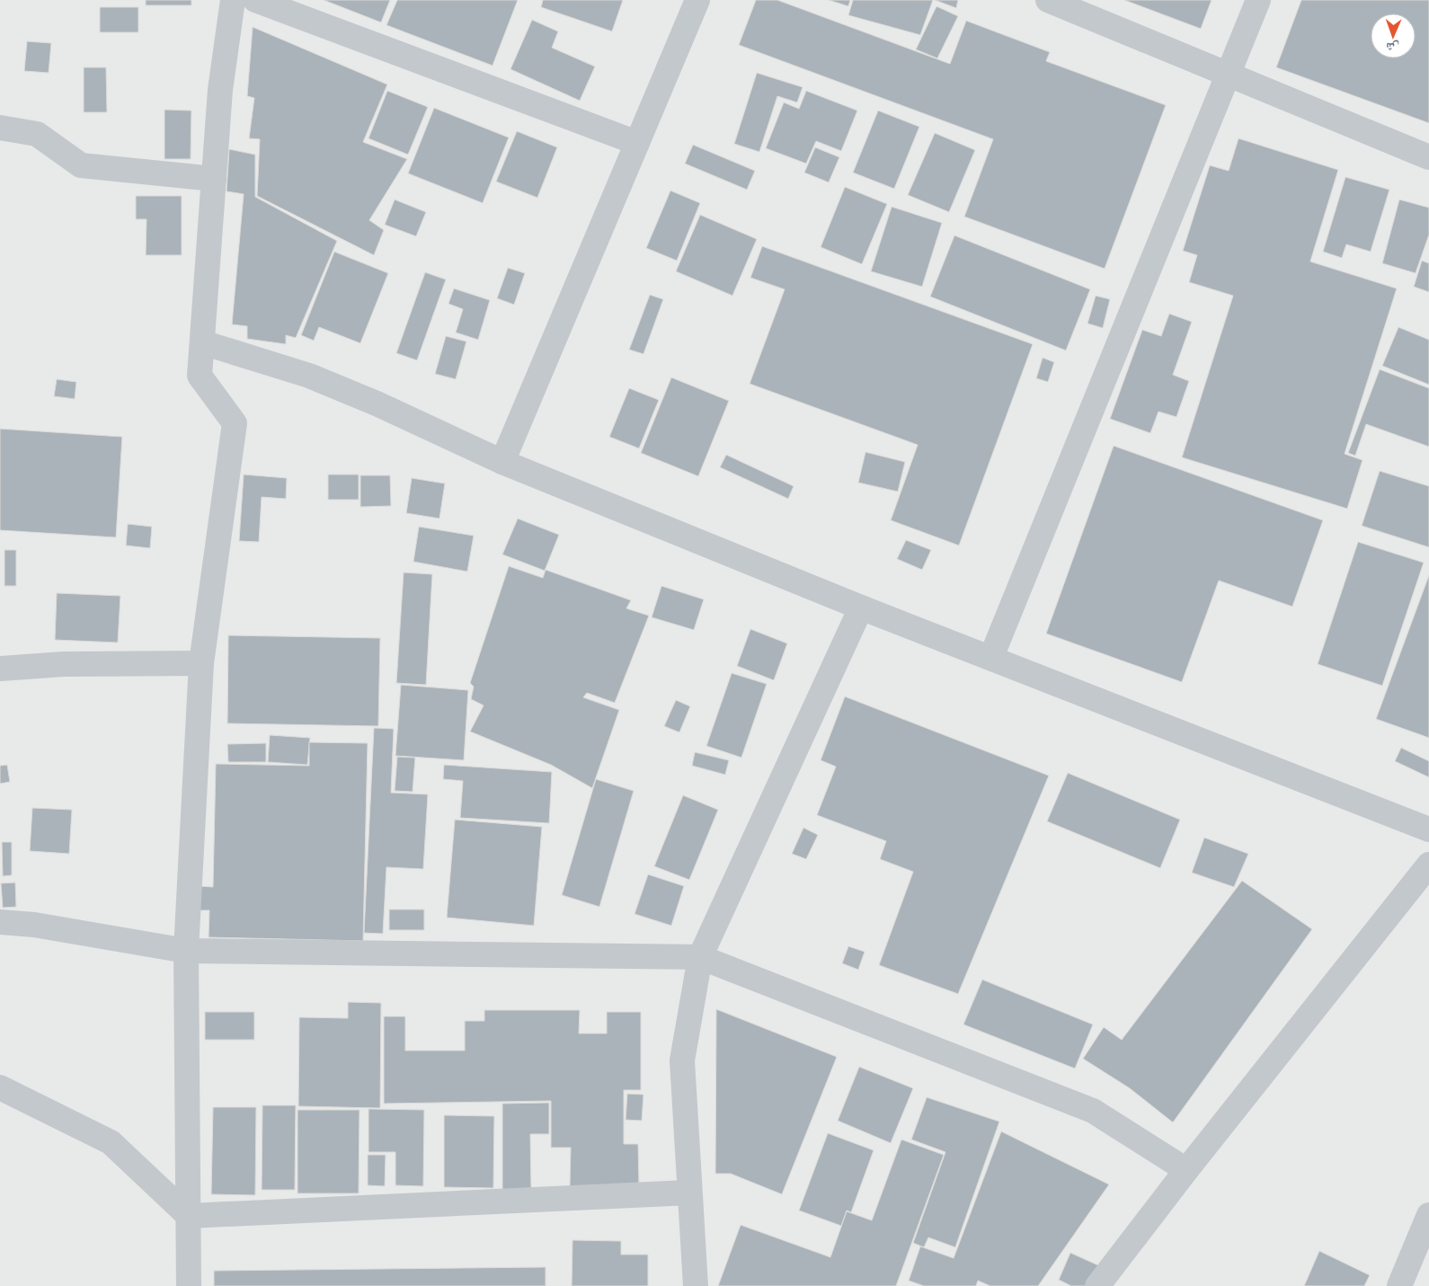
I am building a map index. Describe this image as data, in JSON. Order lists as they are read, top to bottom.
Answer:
{
  "north": "bottom"
}
